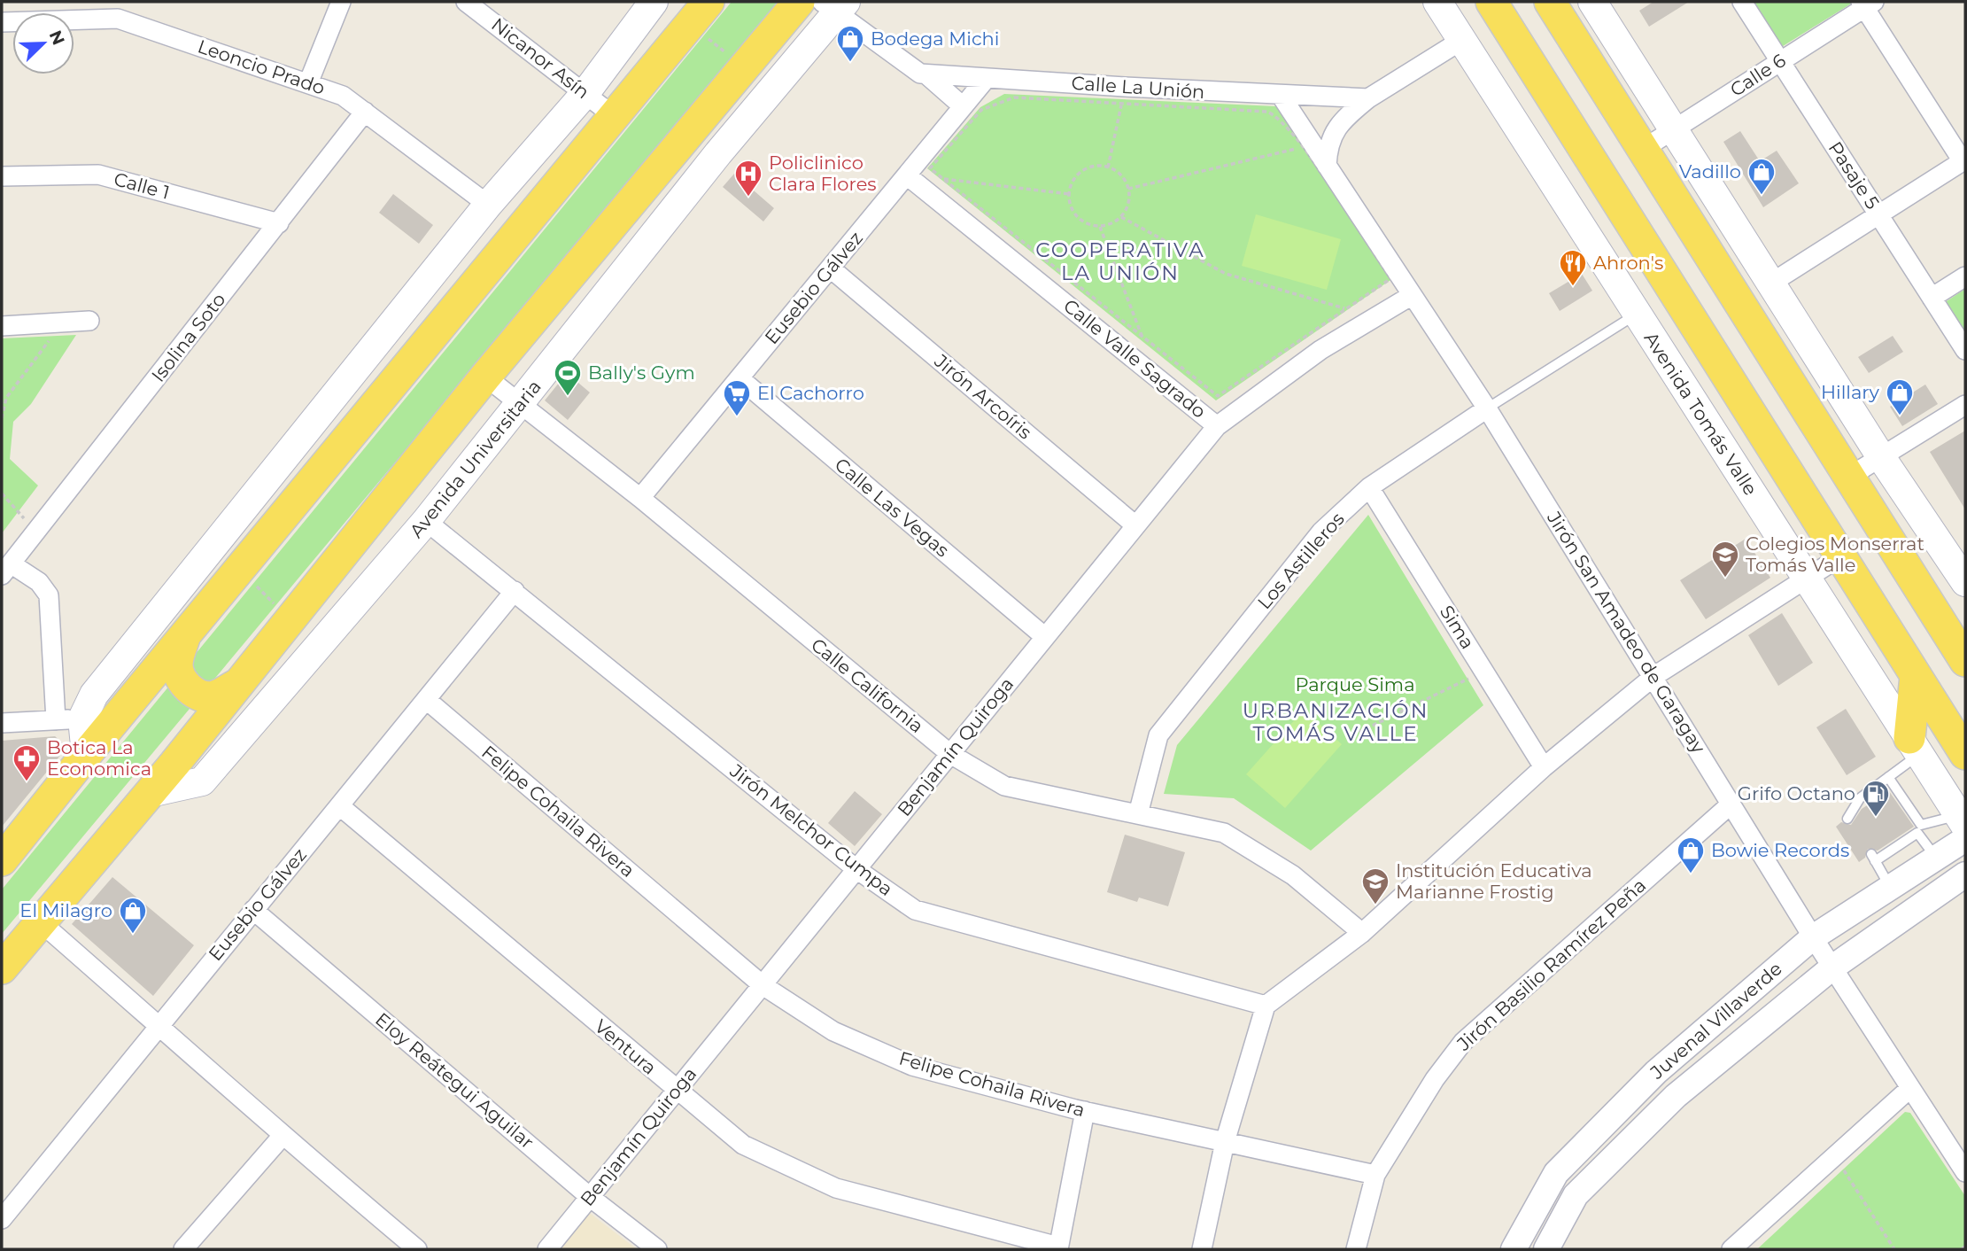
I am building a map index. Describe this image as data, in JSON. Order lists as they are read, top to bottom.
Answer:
{
  "streets": {
    "main road": ["Avenida Tomás Valle", "Avenida Universitaria"],
    "street": [
      "Nicanor Asín",
      "Leoncio Prado",
      "Calle 6",
      "Calle La Unión",
      "Pasaje 5",
      "Calle 1",
      "Eusebio Gálvez",
      "Isolina Soto",
      "Calle Valle Sagrado",
      "Jirón Arcoíris",
      "Calle Las Vegas",
      "Los Astilleros",
      "Sima",
      "Jirón San Amadeo de Garagay",
      "Calle California",
      "Benjamín Quiroga",
      "Felipe Cohaila Rivera",
      "Jirón Melchor Cumpa",
      "Jirón Basilio Ramírez Peña",
      "Juvenal Villaverde",
      "Ventura",
      "Eloy Reátegui Aguilar"
    ]
  },
  "crossings": [
    ["Leoncio Prado", "Isolina Soto"],
    ["Calle 6", "Pasaje 5"],
    ["Calle La Unión", "Eusebio Gálvez"],
    ["Calle La Unión", "Avenida Universitaria"],
    ["Calle La Unión", "Jirón San Amadeo de Garagay"],
    ["Calle 1", "Isolina Soto"],
    ["Eusebio Gálvez", "Calle Valle Sagrado"],
    ["Eusebio Gálvez", "Jirón Arcoíris"],
    ["Eusebio Gálvez", "Calle Las Vegas"],
    ["Eusebio Gálvez", "Calle California"],
    ["Eusebio Gálvez", "Felipe Cohaila Rivera"],
    ["Eusebio Gálvez", "Jirón Melchor Cumpa"],
    ["Eusebio Gálvez", "Ventura"],
    ["Eusebio Gálvez", "Eloy Reátegui Aguilar"],
    ["Calle Valle Sagrado", "Benjamín Quiroga"],
    ["Jirón Arcoíris", "Benjamín Quiroga"],
    ["Avenida Tomás Valle", "Los Astilleros"],
    ["Avenida Tomás Valle", "Juvenal Villaverde"],
    ["Avenida Universitaria", "Calle California"],
    ["Avenida Universitaria", "Jirón Melchor Cumpa"],
    ["Calle Las Vegas", "Benjamín Quiroga"],
    ["Los Astilleros", "Sima"],
    ["Los Astilleros", "Jirón San Amadeo de Garagay"],
    ["Los Astilleros", "Calle California"],
    ["Jirón San Amadeo de Garagay", "Benjamín Quiroga"],
    ["Jirón San Amadeo de Garagay", "Jirón Basilio Ramírez Peña"],
    ["Jirón San Amadeo de Garagay", "Juvenal Villaverde"],
    ["Calle California", "Benjamín Quiroga"],
    ["Benjamín Quiroga", "Felipe Cohaila Rivera"],
    ["Benjamín Quiroga", "Jirón Melchor Cumpa"],
    ["Benjamín Quiroga", "Ventura"],
    ["Benjamín Quiroga", "Eloy Reátegui Aguilar"],
    ["Felipe Cohaila Rivera", "Jirón Basilio Ramírez Peña"]
  ],
  "districts": ["COOPERATIVA LA UNIÓN", "URBANIZACIÓN TOMÁS VALLE"],
  "parks": ["Parque Sima"],
  "places": {
    "shop": [
      "Bodega Michi",
      "Vadillo",
      "Hillary",
      "Bowie Records",
      "El Milagro"
    ],
    "hospital": ["Policlinico Clara Flores"],
    "restaurant": ["Ahron's"],
    "sports": ["Bally's Gym"],
    "supermarket": ["El Cachorro"],
    "school or university": ["Colegios Monserrat Tomás Valle", "Institución Educativa Marianne Frostig"],
    "pharmacy": ["Botica La Economica"],
    "fuel station": ["Grifo Octano"]
  },
  "north": "top right"
}
